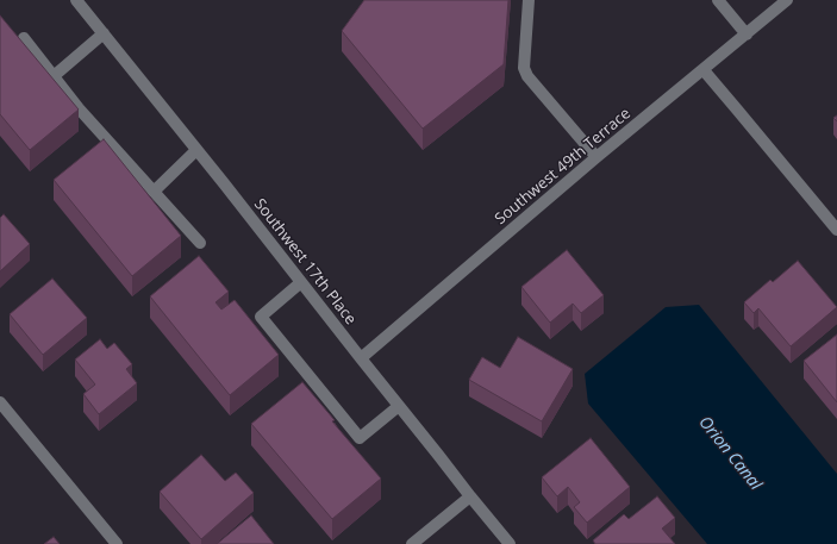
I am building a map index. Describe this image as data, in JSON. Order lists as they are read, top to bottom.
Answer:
{
  "streets": {
    "street": ["Southwest 49th Terrace", "Southwest 17th Place"]
  },
  "crossings": [
    ["Southwest 49th Terrace", "Southwest 17th Place"]
  ],
  "water": ["Orion Canal"]
}
